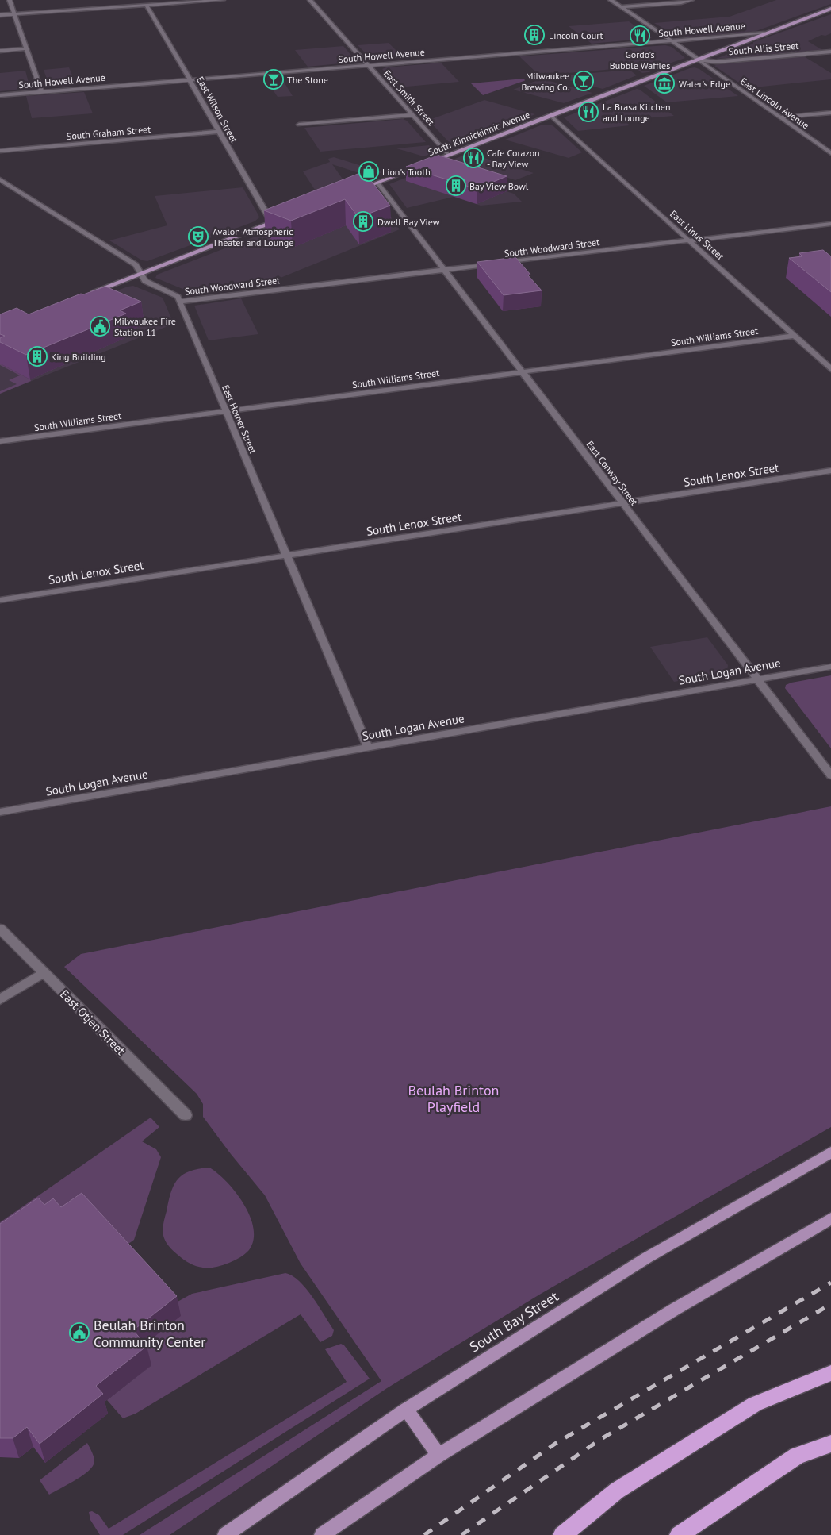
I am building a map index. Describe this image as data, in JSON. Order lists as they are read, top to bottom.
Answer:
{
  "streets": {
    "main road": ["South Kinnickinnic Avenue", "South Bay Street"],
    "street": [
      "South Howell Avenue",
      "South Allis Street",
      "East Smith Street",
      "East Lincoln Avenue",
      "East Wilson Street",
      "South Graham Street",
      "East Linus Street",
      "South Woodward Street",
      "South Williams Street",
      "East Homer Street",
      "East Conway Street",
      "South Lenox Street",
      "South Logan Avenue",
      "East Otjen Street"
    ]
  },
  "crossings": [
    ["South Howell Avenue", "East Smith Street"],
    ["South Howell Avenue", "East Lincoln Avenue"],
    ["South Howell Avenue", "East Wilson Street"],
    ["South Howell Avenue", "South Kinnickinnic Avenue"],
    ["South Allis Street", "East Lincoln Avenue"],
    ["South Allis Street", "South Kinnickinnic Avenue"],
    ["East Smith Street", "South Kinnickinnic Avenue"],
    ["East Lincoln Avenue", "South Kinnickinnic Avenue"],
    ["East Wilson Street", "South Graham Street"],
    ["South Kinnickinnic Avenue", "East Linus Street"],
    ["South Kinnickinnic Avenue", "East Conway Street"],
    ["East Linus Street", "South Woodward Street"],
    ["East Linus Street", "South Williams Street"],
    ["South Woodward Street", "East Homer Street"],
    ["South Woodward Street", "East Conway Street"],
    ["South Williams Street", "East Homer Street"],
    ["South Williams Street", "East Conway Street"],
    ["East Homer Street", "South Lenox Street"],
    ["East Homer Street", "South Logan Avenue"],
    ["East Conway Street", "South Lenox Street"],
    ["East Conway Street", "South Logan Avenue"]
  ],
  "parks": ["Beulah Brinton Playfield"],
  "places": {
    "building": [
      "Lincoln Court",
      "Bay View Bowl",
      "Dwell Bay View",
      "King Building"
    ],
    "restaurant": ["Gordo's Bubble Waffles", "La Brasa Kitchen and Lounge", "Cafe Corazon - Bay View"],
    "bar": ["The Stone", "Milwaukee Brewing Co."],
    "museum": ["Water's Edge"],
    "shop": ["Lion's Tooth"],
    "theatre": ["Avalon Atmospheric Theater and Lounge"],
    "public building": ["Milwaukee Fire Station 11", "Beulah Brinton Community Center"]
  }
}
